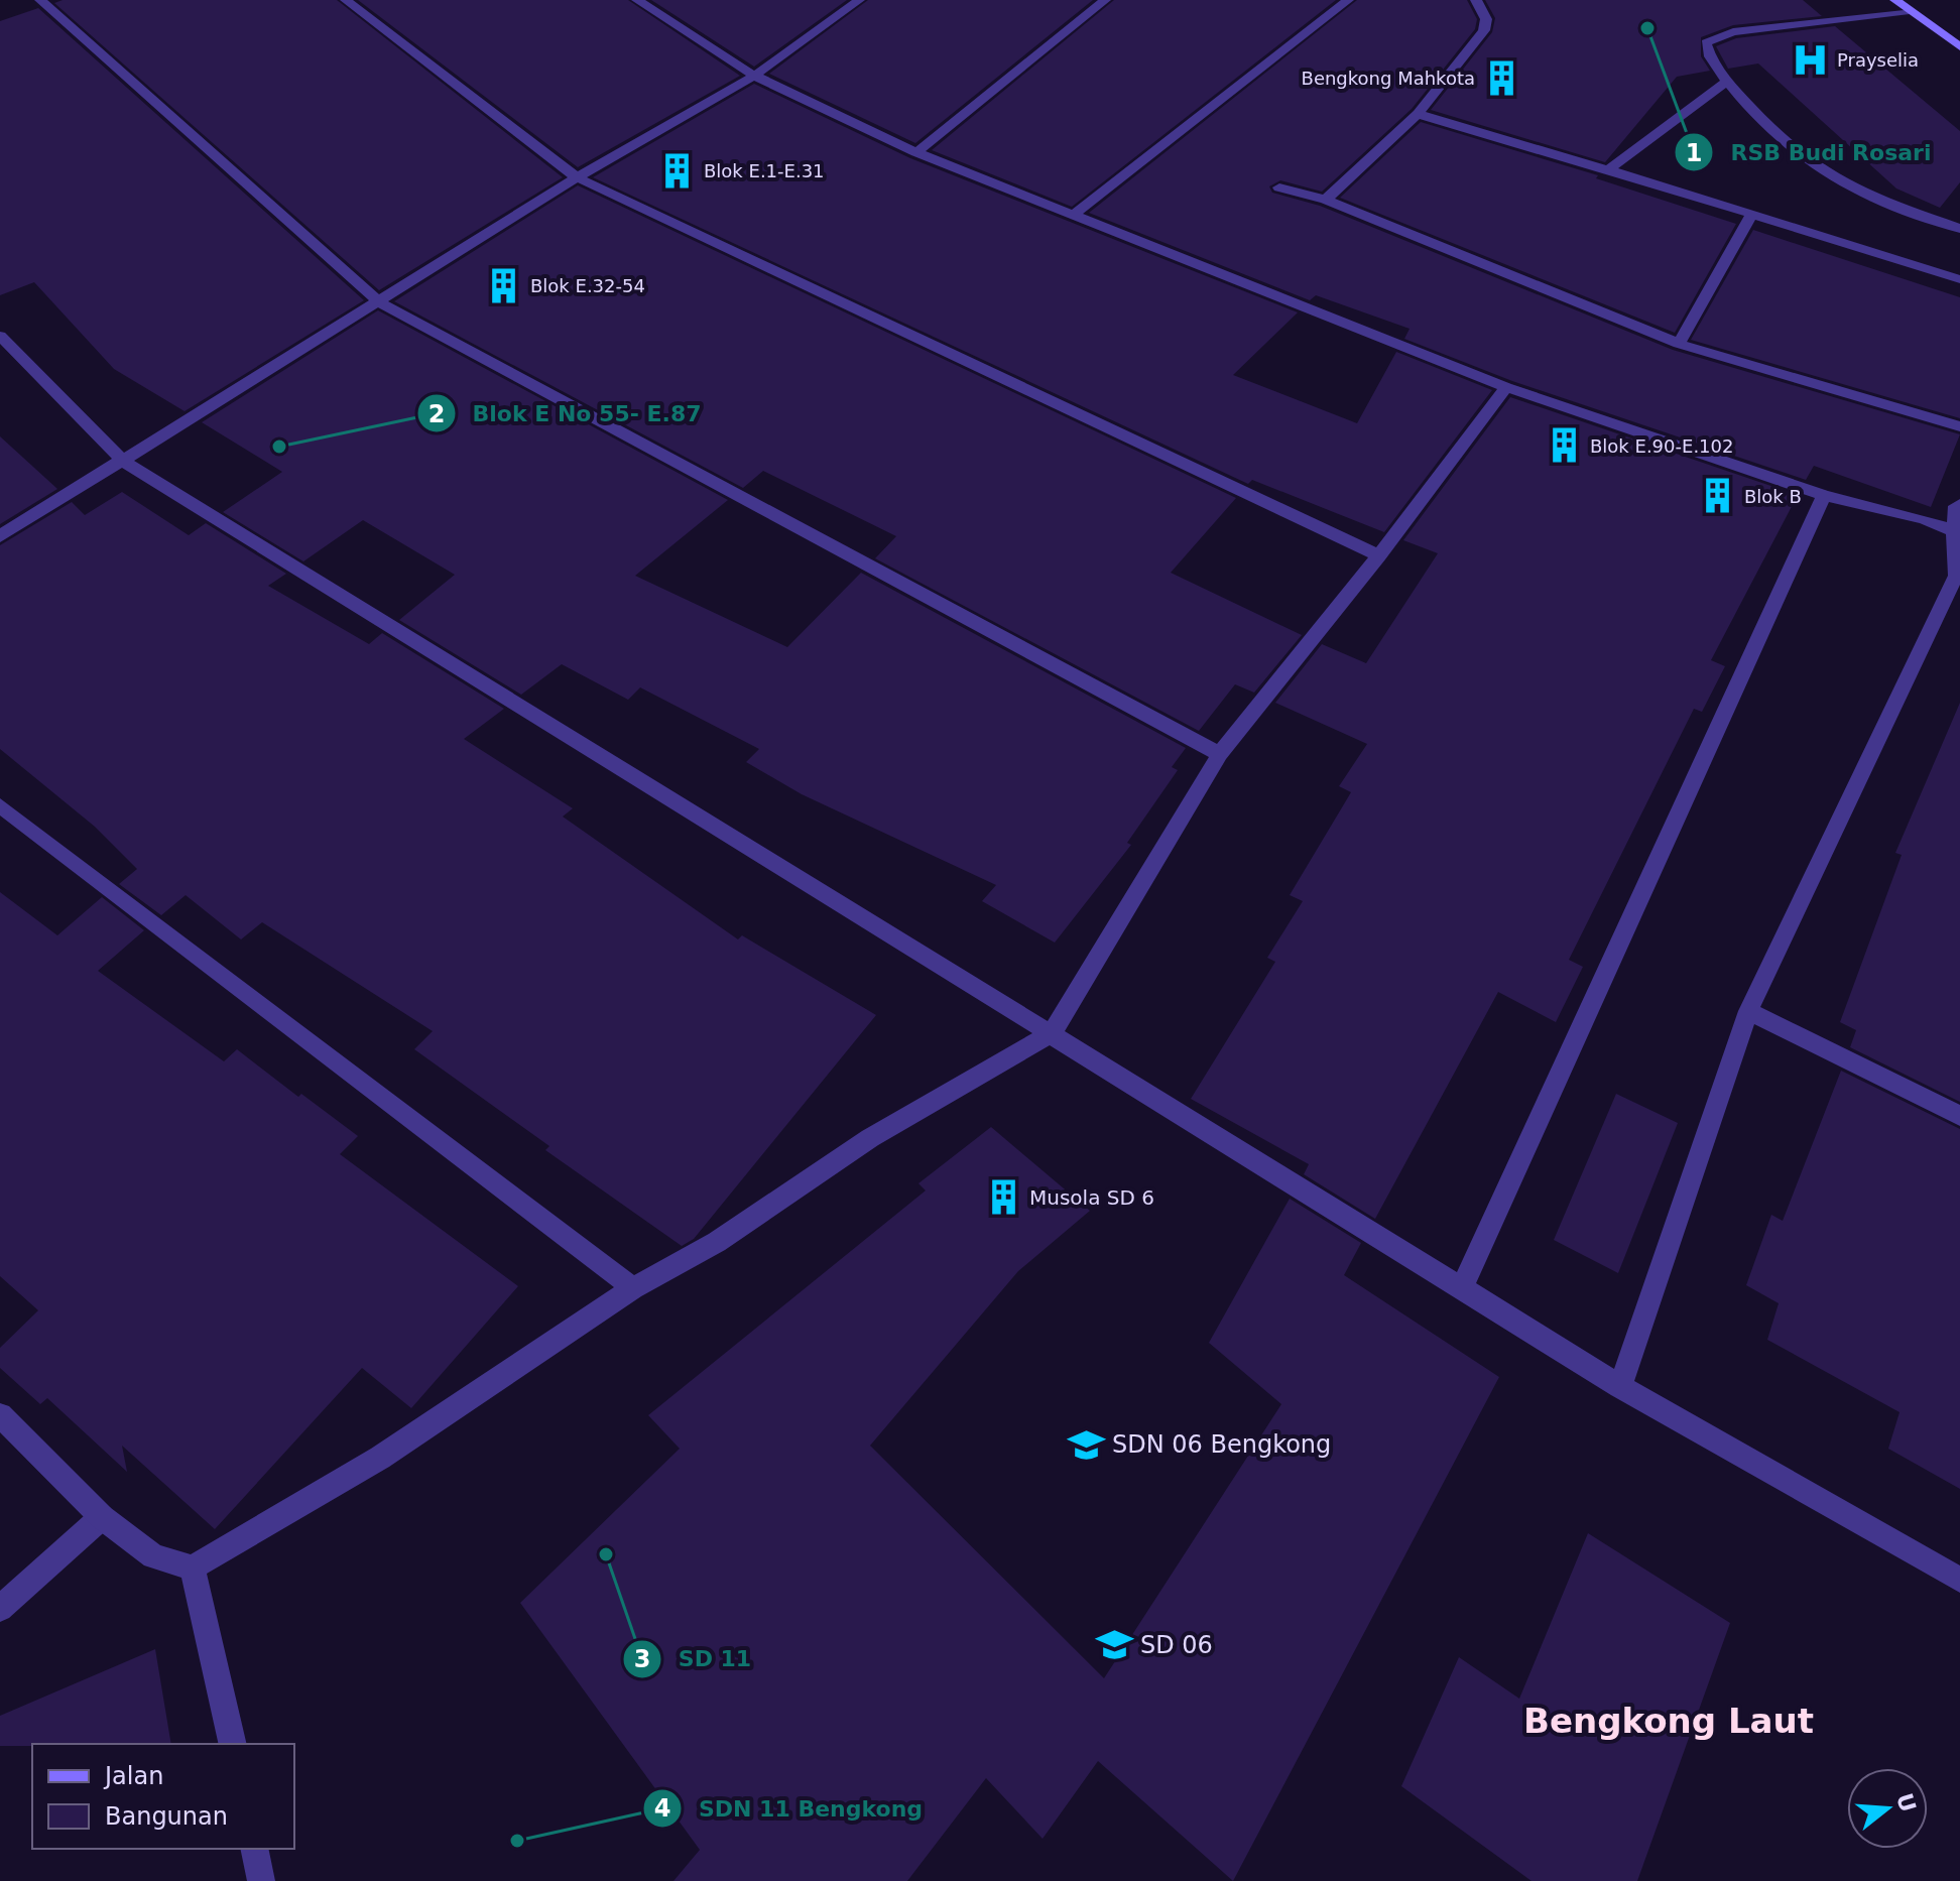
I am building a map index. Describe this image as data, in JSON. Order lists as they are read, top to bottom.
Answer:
{
  "districts": ["Bengkong Laut"],
  "places": {
    "other": [
      "RSB Budi Rosari",
      "Blok E No 55- E.87",
      "SD 11",
      "SDN 11 Bengkong"
    ],
    "hospital": ["Prayselia"],
    "building": [
      "Bengkong Mahkota",
      "Blok E.1-E.31",
      "Blok E.32-54",
      "Blok E.90-E.102",
      "Blok B",
      "Musola SD 6"
    ],
    "school or university": ["SDN 06 Bengkong", "SD 06"]
  },
  "legend": ["Jalan", "Bangunan"],
  "north": "right"
}
